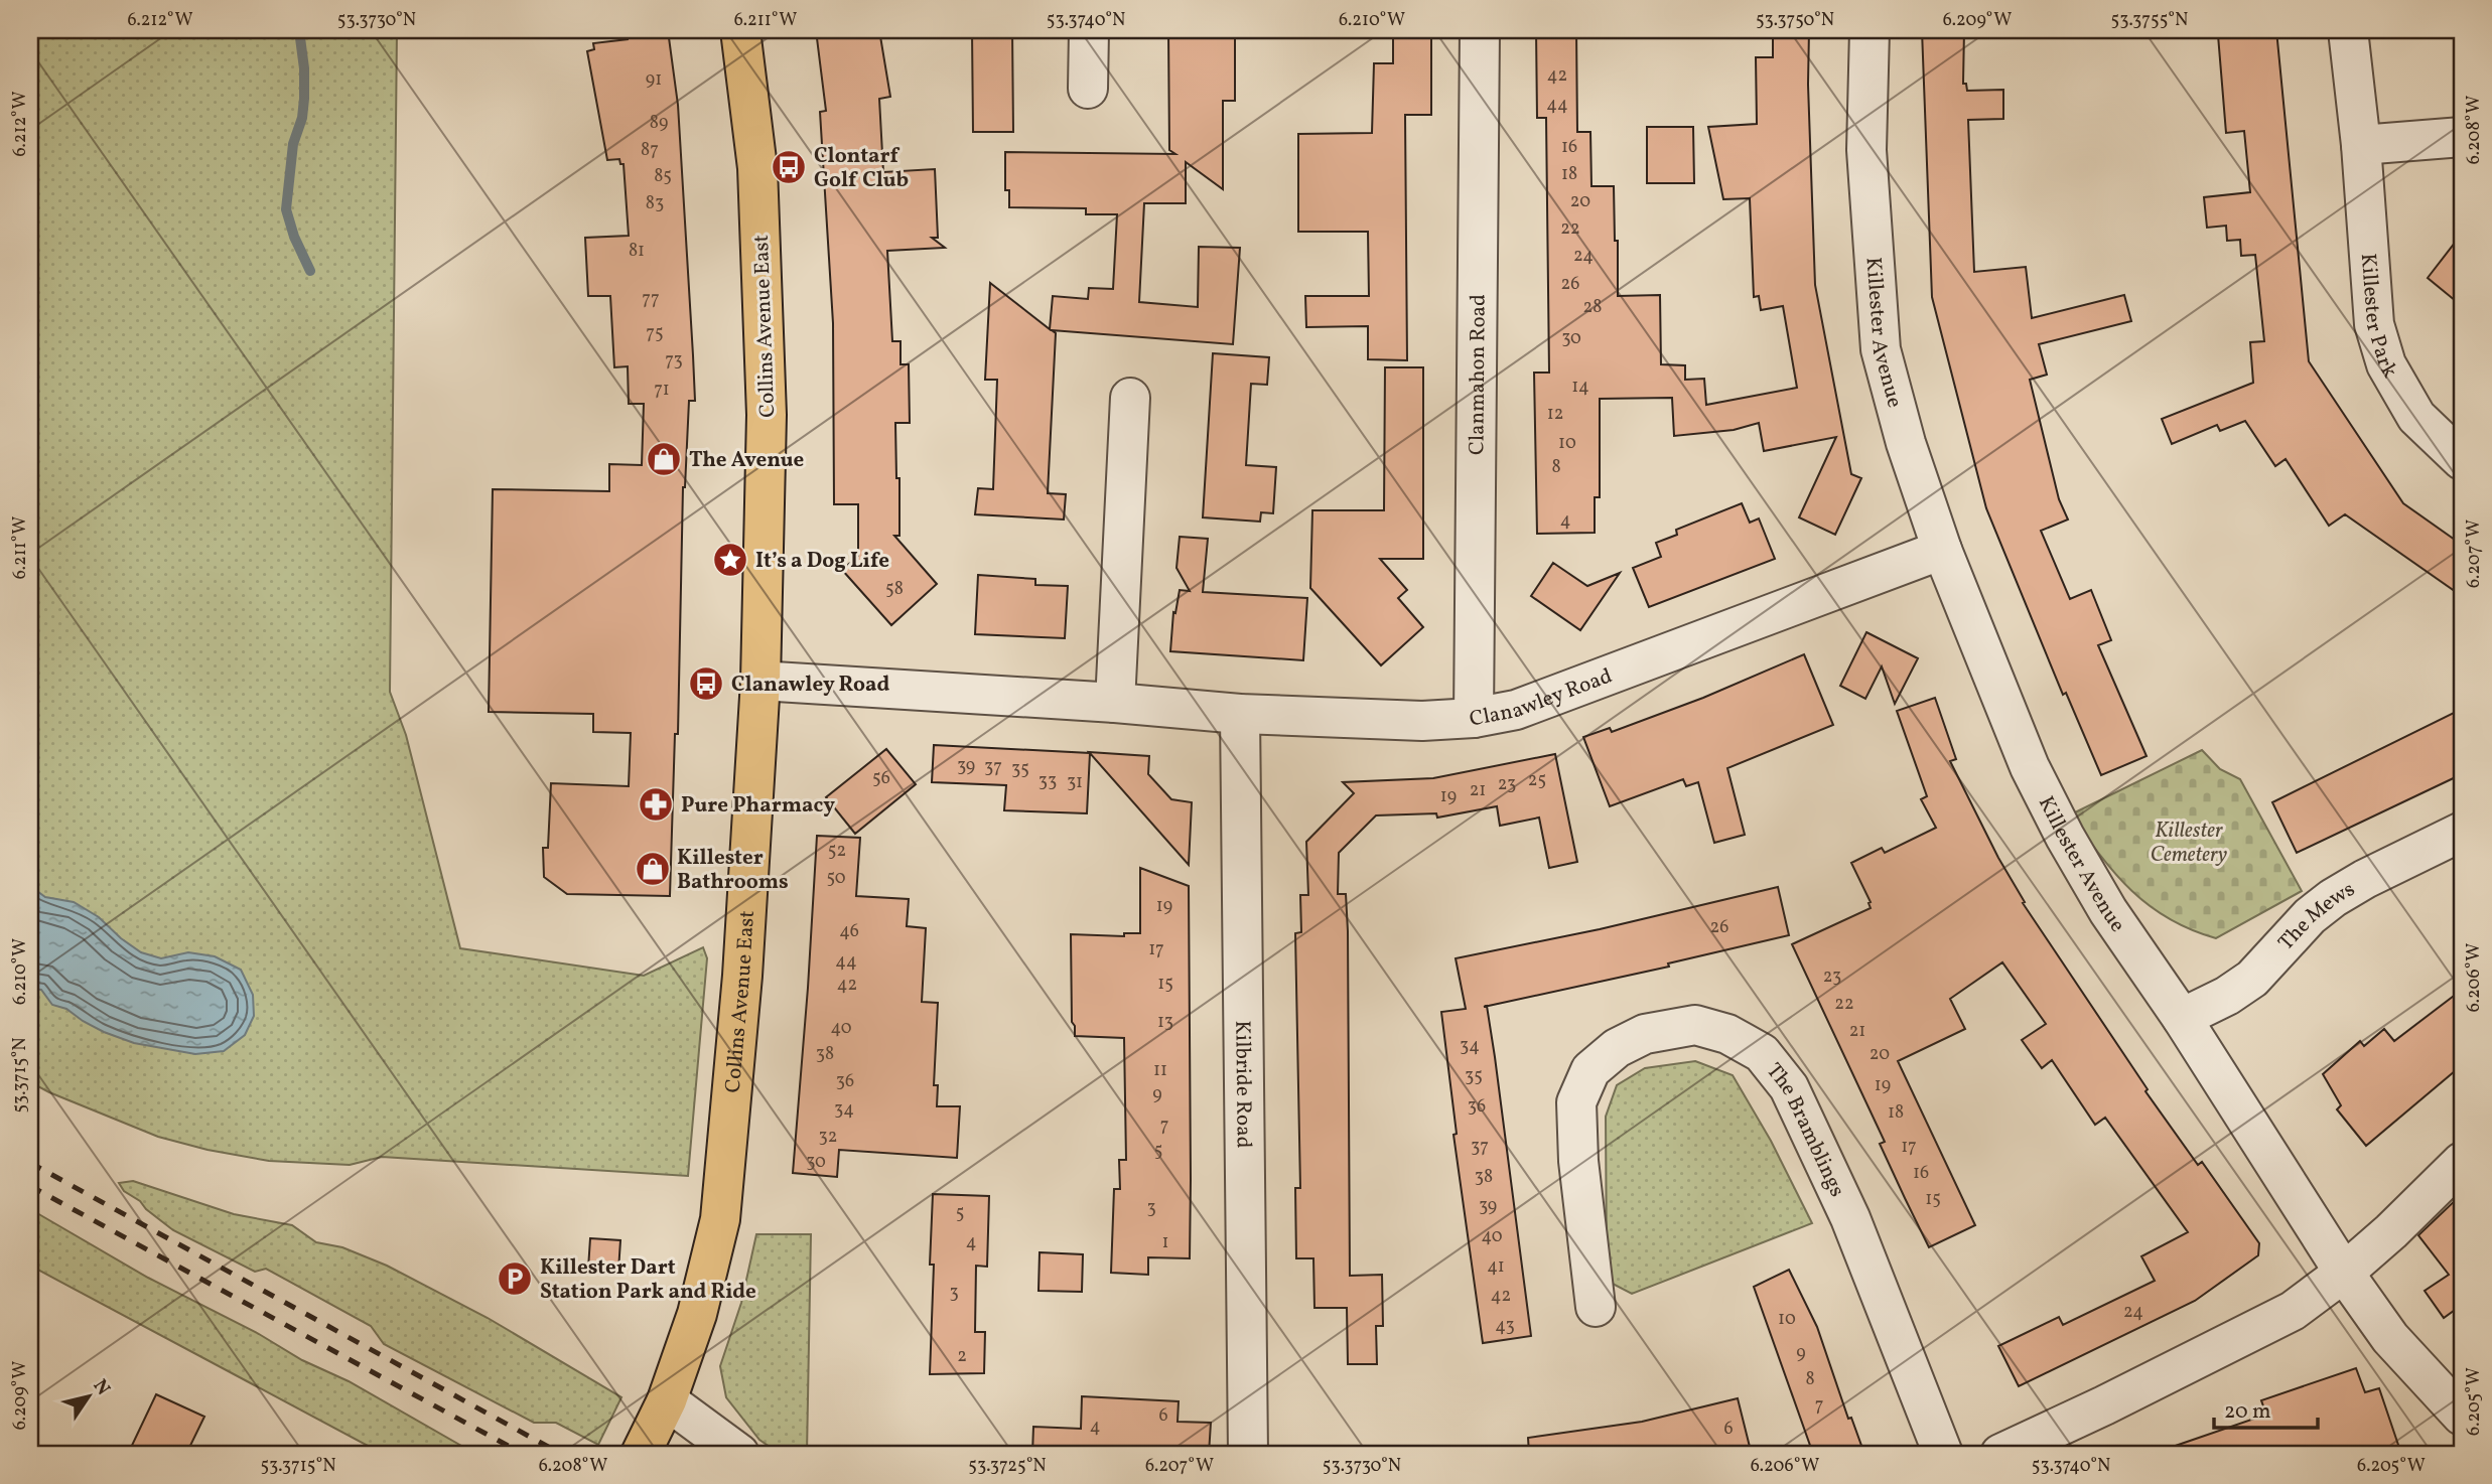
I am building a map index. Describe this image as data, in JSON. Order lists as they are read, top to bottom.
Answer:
{
  "streets": {
    "main road": ["Collins Avenue East"],
    "street": [
      "Killester Park",
      "Killester Avenue",
      "Clanmahon Road",
      "Clanawley Road",
      "The Mews",
      "Kilbride Road",
      "The Bramblings"
    ]
  },
  "crossings": [
    ["Collins Avenue East", "Clanawley Road"],
    ["Killester Avenue", "Clanawley Road"],
    ["Killester Avenue", "The Mews"],
    ["Clanmahon Road", "Clanawley Road"],
    ["Clanawley Road", "Kilbride Road"]
  ],
  "parks": ["Killester Cemetery"],
  "places": {
    "bus stop": ["Clontarf Golf Club", "Clanawley Road"],
    "shop": ["The Avenue", "Killester Bathrooms"],
    "place": ["It’s a Dog Life"],
    "pharmacy": ["Pure Pharmacy"],
    "parking": ["Killester Dart Station Park and Ride"]
  },
  "house_numbers": [
    "42",
    "91",
    "44",
    "89",
    "16",
    "87",
    "18",
    "85",
    "20",
    "83",
    "22",
    "81",
    "24",
    "26",
    "77",
    "28",
    "75",
    "30",
    "73",
    "14",
    "71",
    "12",
    "10",
    "8",
    "4",
    "58",
    "39",
    "37",
    "35",
    "56",
    "25",
    "33",
    "31",
    "23",
    "21",
    "19",
    "52",
    "50",
    "19",
    "26",
    "46",
    "17",
    "44",
    "23",
    "15",
    "42",
    "22",
    "13",
    "40",
    "21",
    "34",
    "38",
    "20",
    "11",
    "35",
    "36",
    "19",
    "9",
    "36",
    "34",
    "18",
    "7",
    "32",
    "37",
    "17",
    "5",
    "30",
    "16",
    "38",
    "15",
    "39",
    "3",
    "5",
    "40",
    "4",
    "1",
    "41",
    "3",
    "42",
    "24",
    "10",
    "43",
    "9",
    "2",
    "8",
    "7",
    "6",
    "4",
    "6"
  ],
  "scale_bar": "20 m",
  "north": "top right",
  "coordinates": [
    "6.212°W",
    "53.3730°N",
    "6.211°W",
    "53.3740°N",
    "6.210°W",
    "53.3750°N",
    "6.209°W",
    "53.3755°N",
    "6.208°W",
    "6.207°W",
    "6.206°W",
    "53.3715°N",
    "6.205°W",
    "53.3725°N"
  ]
}
